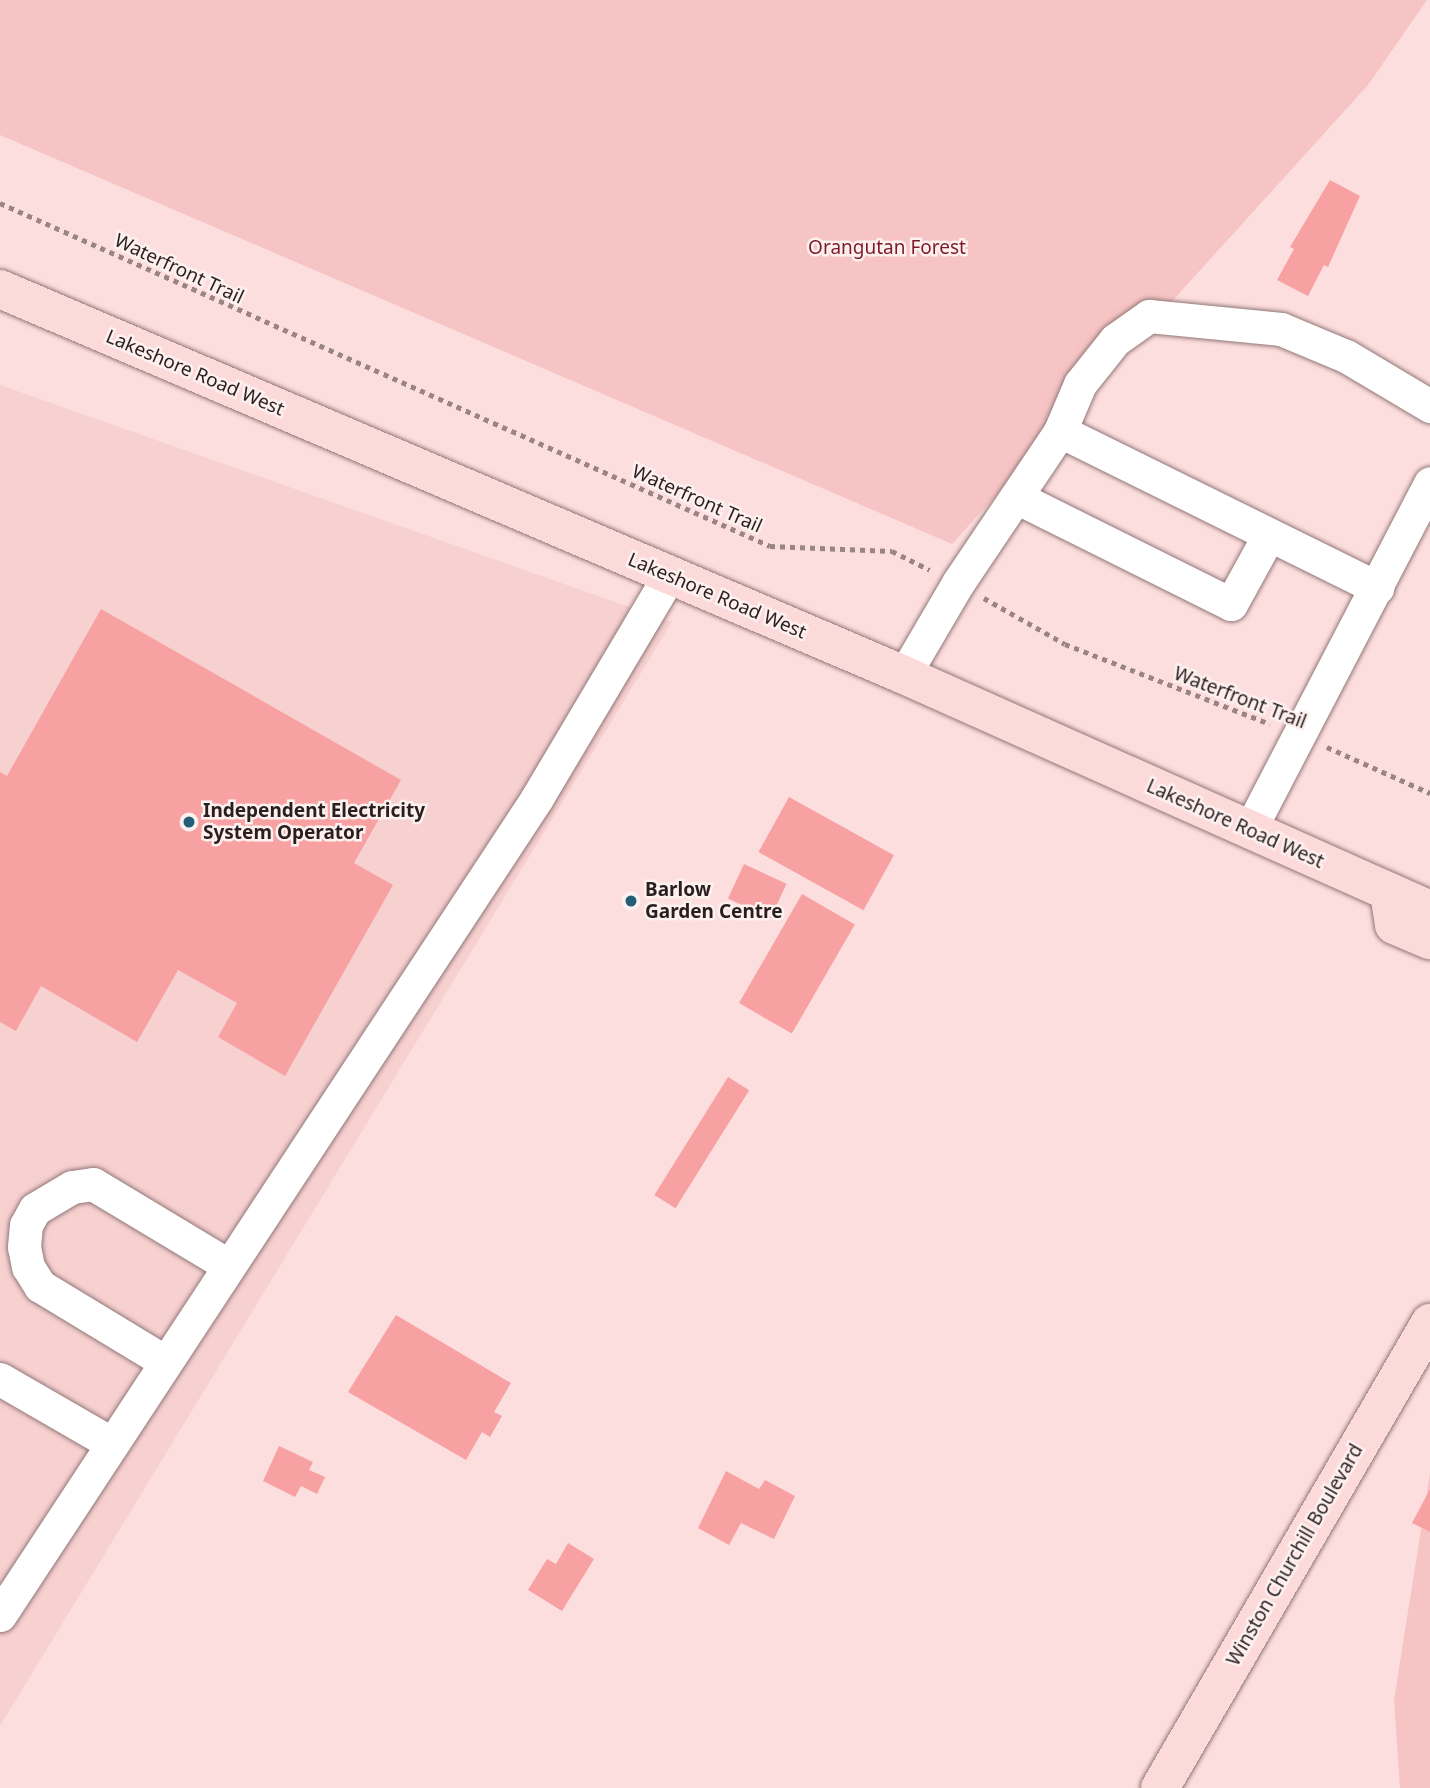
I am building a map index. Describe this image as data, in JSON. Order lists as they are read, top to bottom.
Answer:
{
  "streets": {
    "main road": ["Lakeshore Road West", "Winston Churchill Boulevard"],
    "path": ["Waterfront Trail"]
  },
  "parks": ["Orangutan Forest"],
  "places": ["Independent Electricity System Operator", "Barlow Garden Centre"]
}
